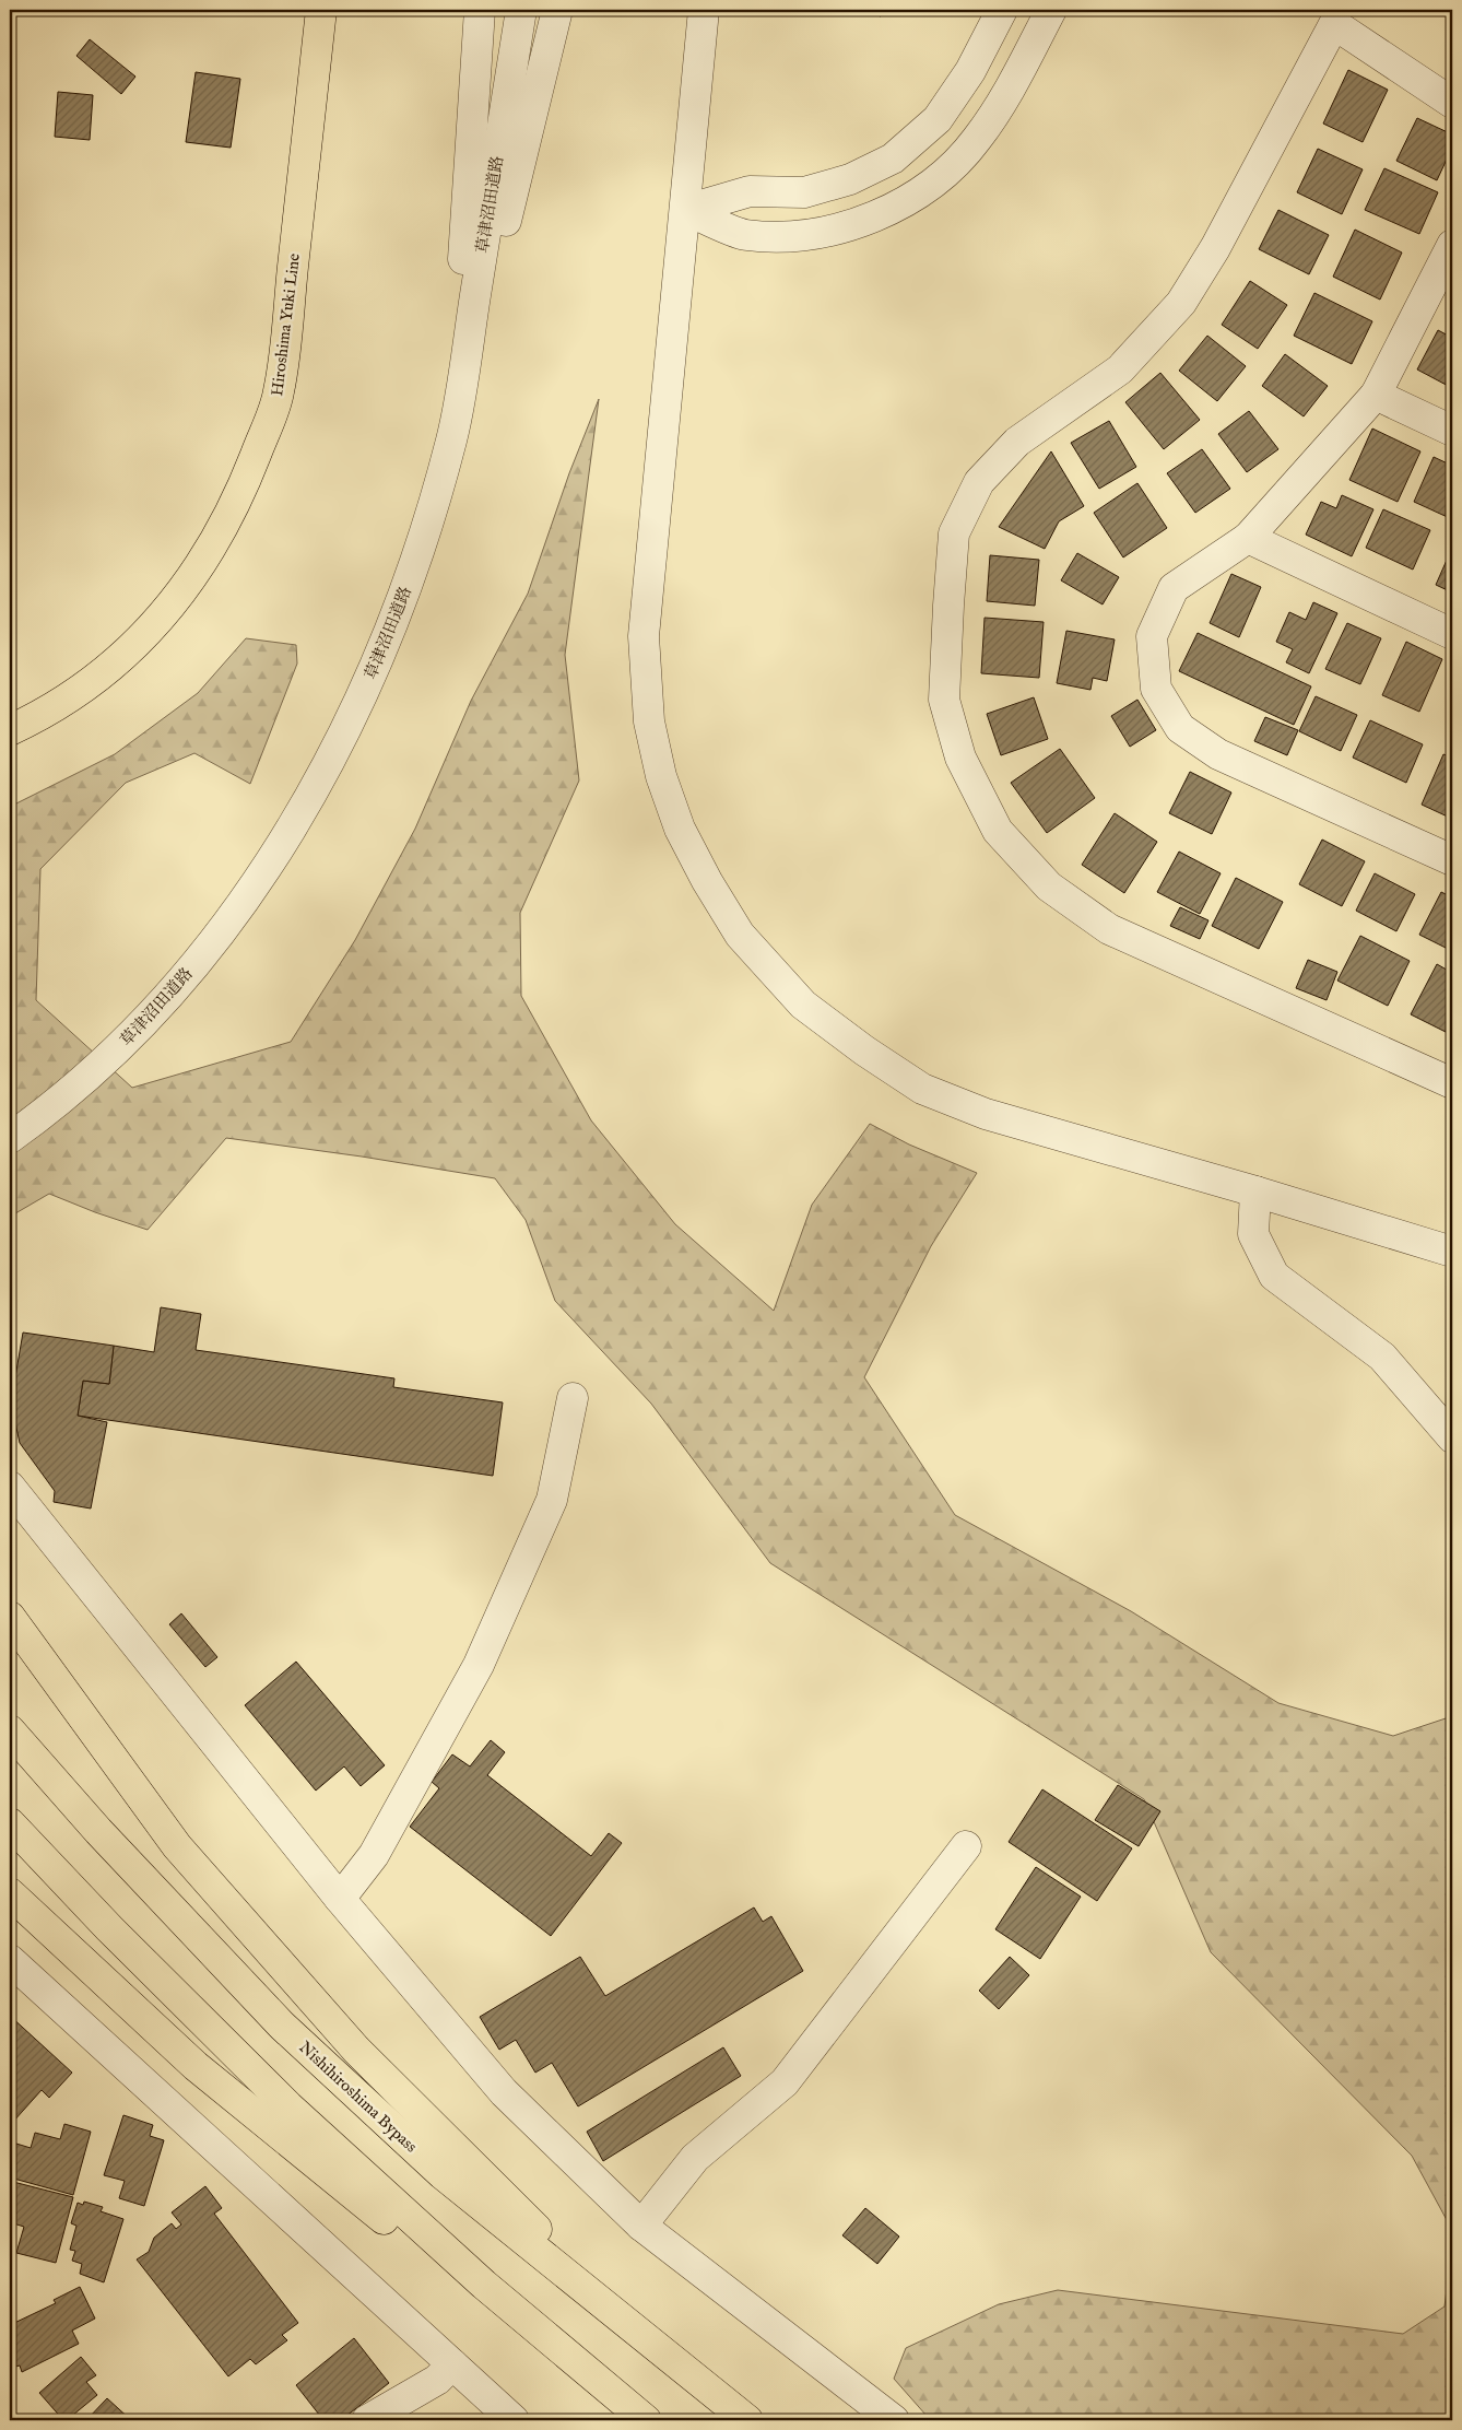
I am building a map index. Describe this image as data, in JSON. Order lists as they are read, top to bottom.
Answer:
{
  "streets": {
    "main road": ["Hiroshima Yuki Line", "Nishihiroshima Bypass"],
    "street": ["草津沼田道路"]
  }
}
